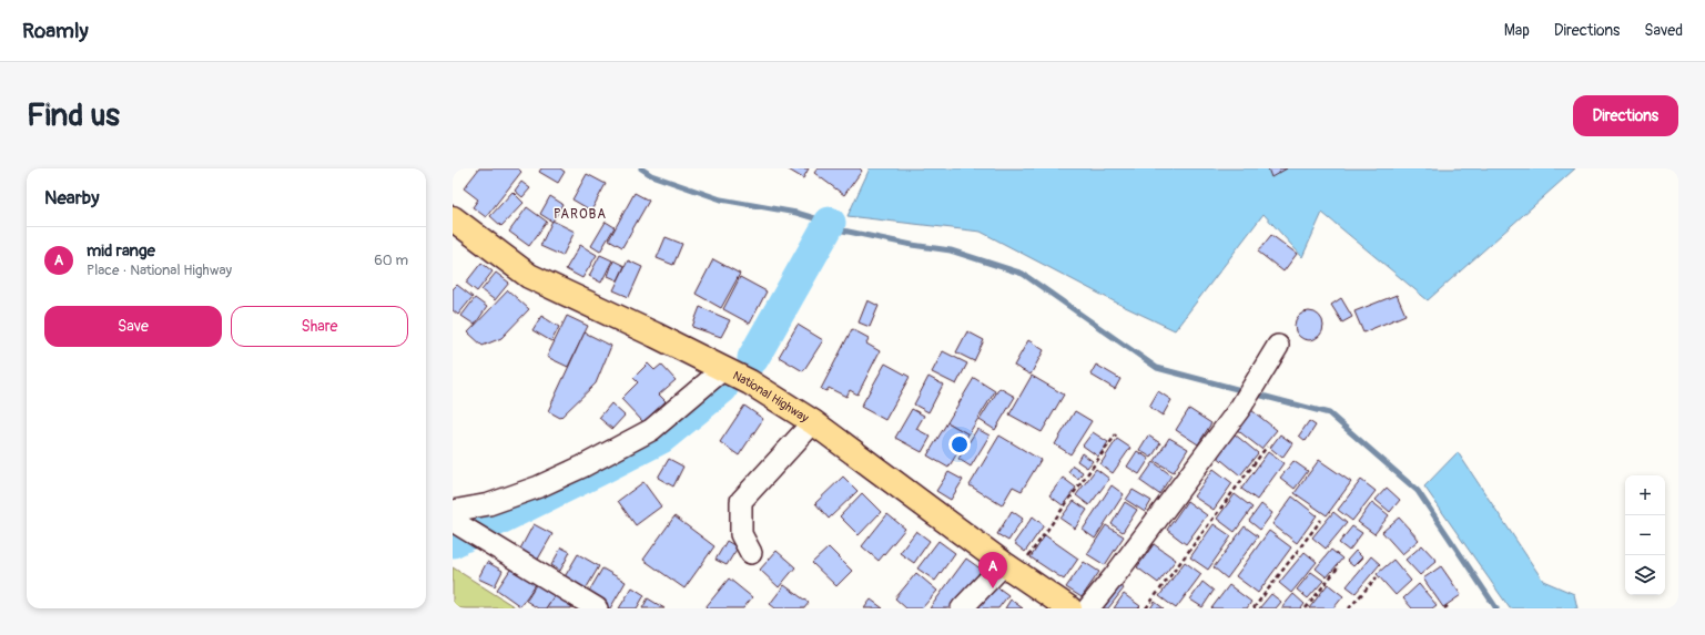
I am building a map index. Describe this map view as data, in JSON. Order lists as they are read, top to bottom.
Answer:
{
  "streets": {
    "main road": ["National Highway"]
  },
  "districts": ["PAROBA"],
  "page": {
    "header": "Roamly",
    "nav": ["Map", "Directions", "Saved"],
    "buttons": [
      "Directions",
      ["Save", "Share"]
    ],
    "title": "Find us",
    "heading": "Nearby",
    "list": [
      {
        "mark": "A",
        "name": "mid range",
        "note": "Place · National Highway",
        "value": "60 m"
      }
    ],
    "map_buttons": ["+", "−"],
    "pins": "A"
  }
}
